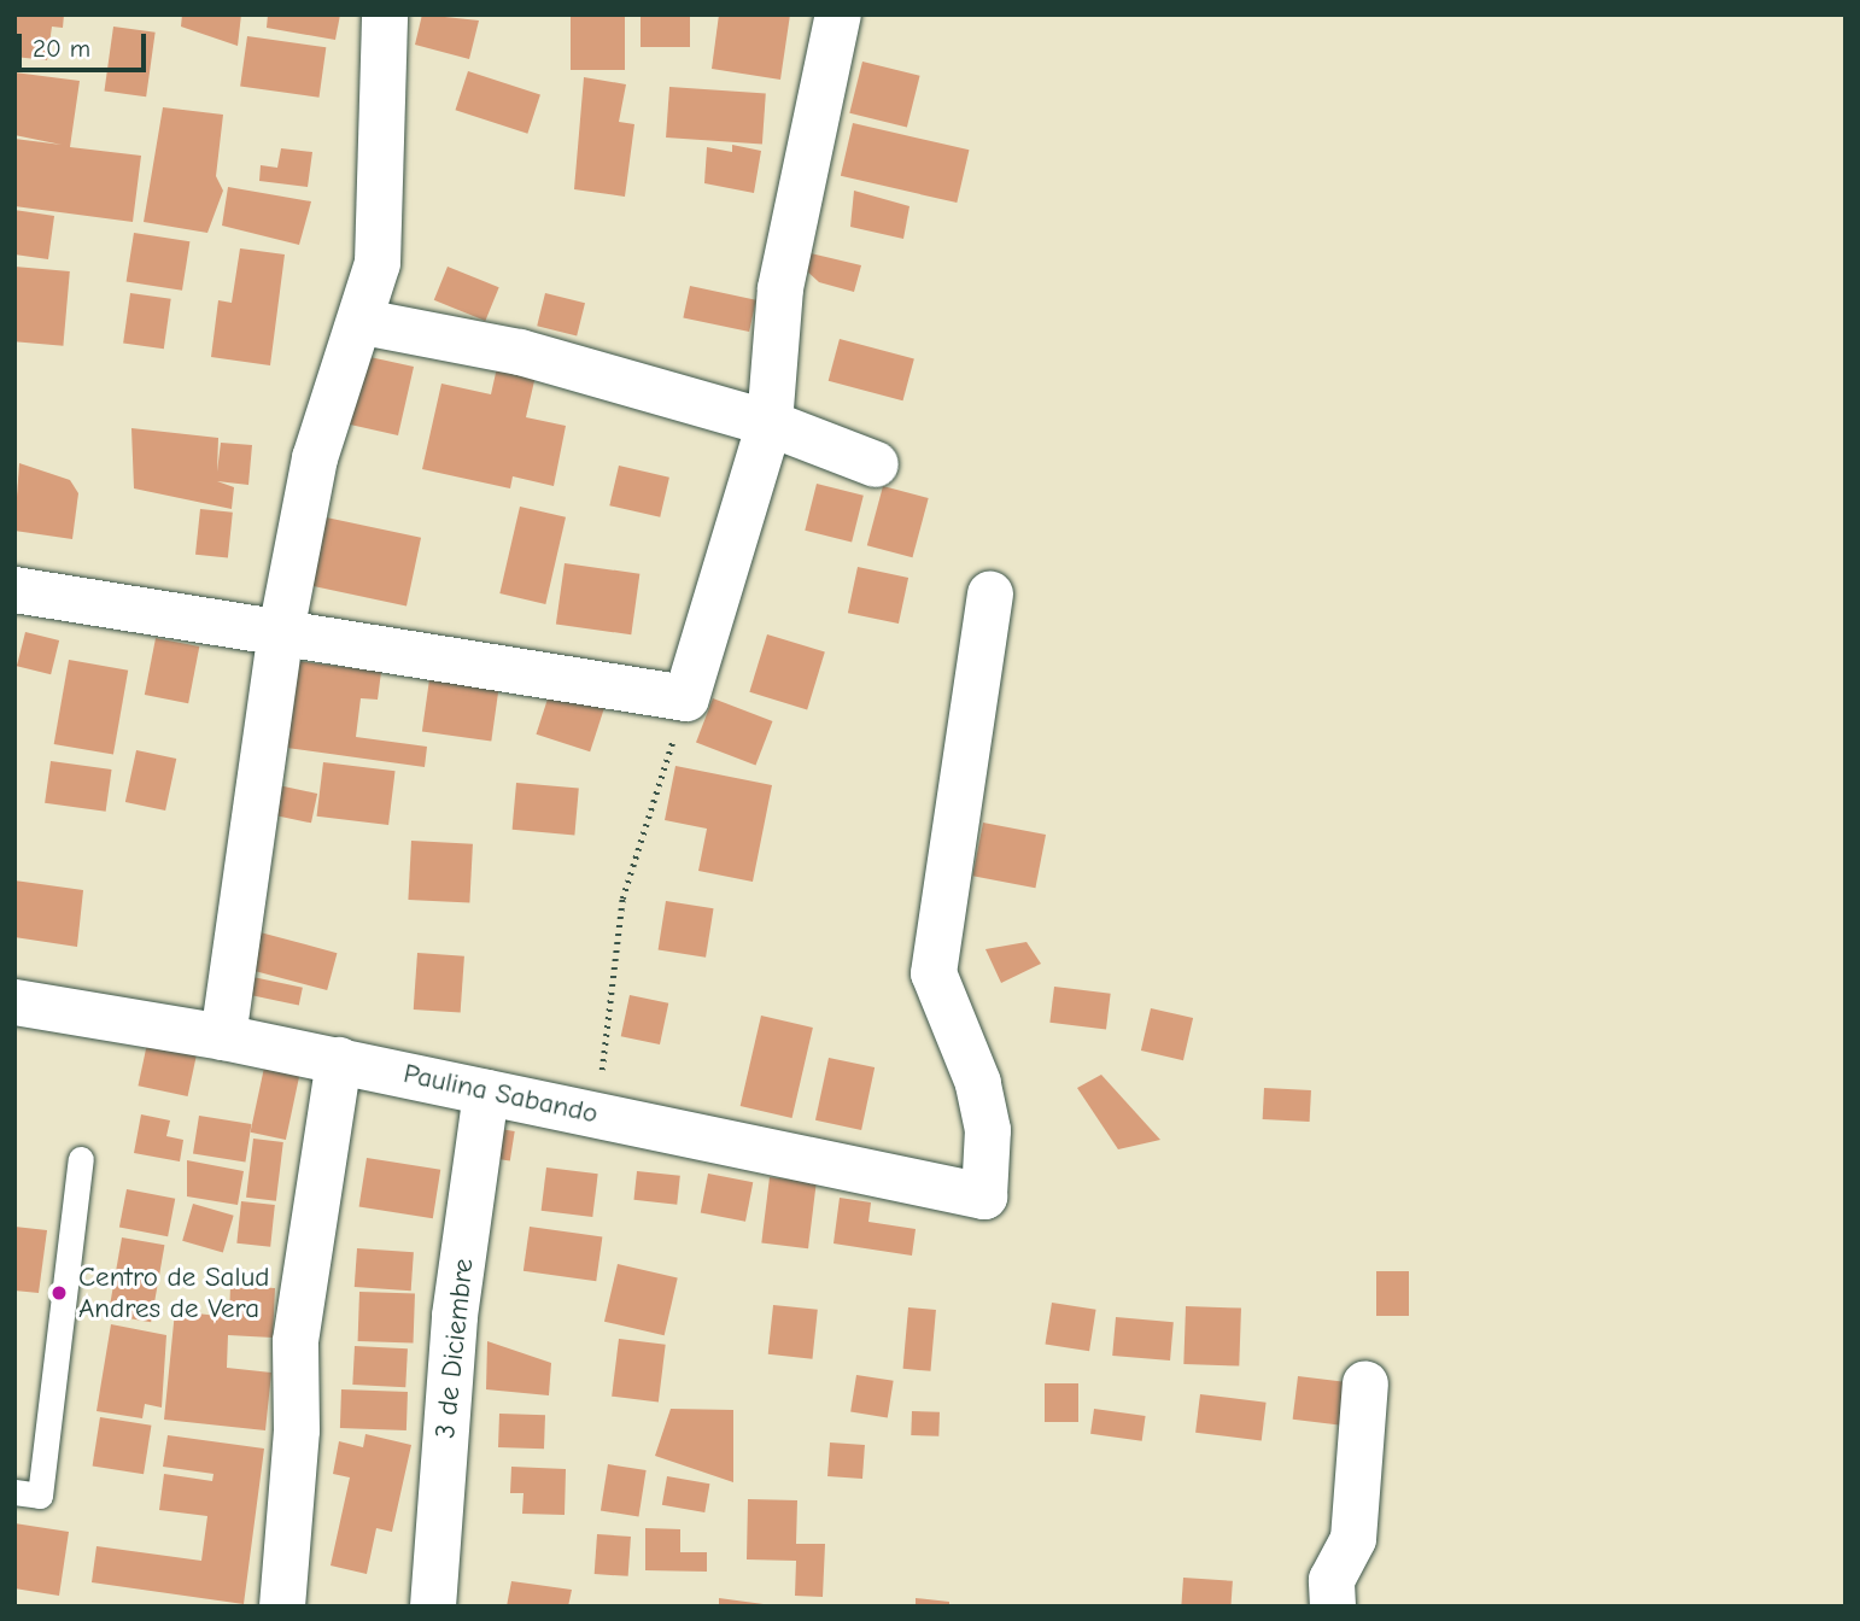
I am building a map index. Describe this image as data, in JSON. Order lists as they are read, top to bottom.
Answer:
{
  "streets": {
    "street": ["Paulina Sabando", "3 de Diciembre"]
  },
  "crossings": [
    ["Paulina Sabando", "3 de Diciembre"]
  ],
  "places": ["Centro de Salud Andres de Vera"],
  "scale_bar": "20 m"
}
